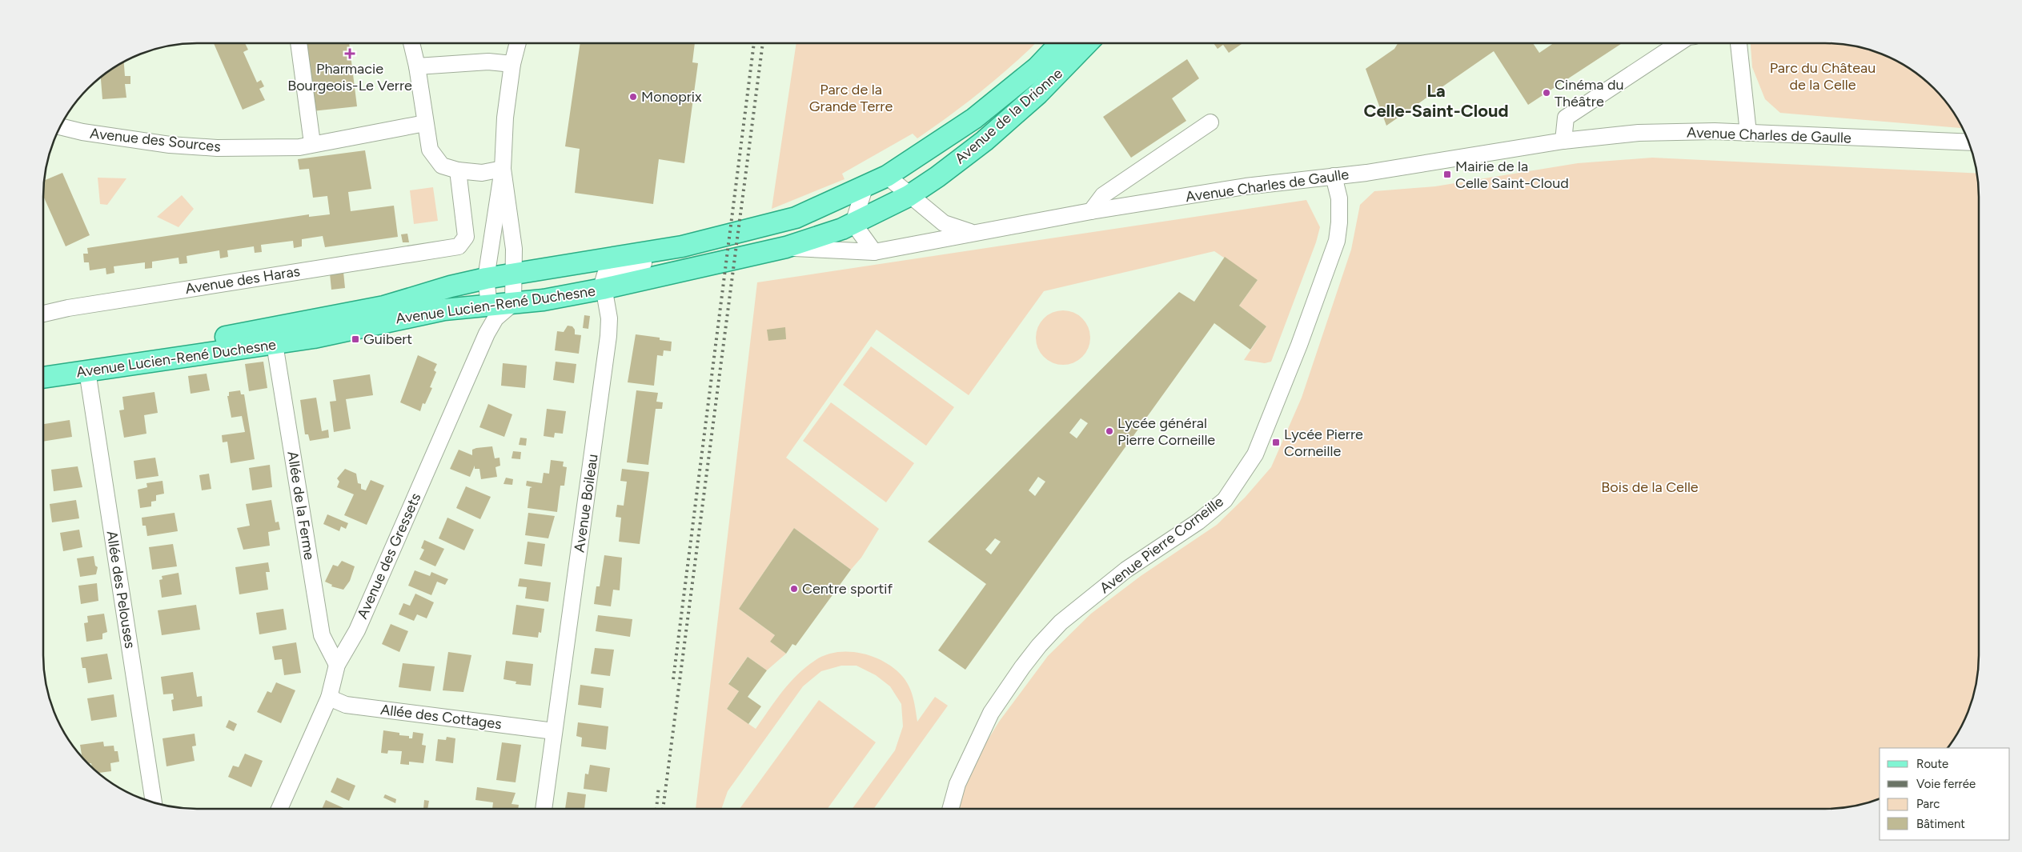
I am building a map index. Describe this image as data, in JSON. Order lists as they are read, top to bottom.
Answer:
{
  "streets": {
    "main road": ["Avenue de la Drionne", "Avenue Lucien-René Duchesne"],
    "street": [
      "Avenue Charles de Gaulle",
      "Avenue des Sources",
      "Avenue des Haras",
      "Avenue Boileau",
      "Allée de la Ferme",
      "Avenue Pierre Corneille",
      "Avenue des Gressets",
      "Allée des Pelouses",
      "Allée des Cottages"
    ]
  },
  "crossings": [
    ["Avenue de la Drionne", "Avenue Charles de Gaulle"],
    ["Avenue de la Drionne", "Avenue Lucien-René Duchesne"],
    ["Avenue Charles de Gaulle", "Avenue Lucien-René Duchesne"],
    ["Avenue Charles de Gaulle", "Avenue Pierre Corneille"],
    ["Avenue Lucien-René Duchesne", "Avenue Boileau"],
    ["Avenue Lucien-René Duchesne", "Allée de la Ferme"],
    ["Avenue Lucien-René Duchesne", "Avenue des Gressets"],
    ["Avenue Lucien-René Duchesne", "Allée des Pelouses"],
    ["Avenue Boileau", "Allée des Cottages"],
    ["Allée de la Ferme", "Avenue des Gressets"],
    ["Avenue des Gressets", "Allée des Cottages"]
  ],
  "districts": ["La Celle-Saint-Cloud"],
  "parks": ["Parc du Château de la Celle", "Parc de la Grande Terre", "Bois de la Celle"],
  "places": {
    "health": ["Pharmacie Bourgeois-Le Verre"],
    "other": [
      "Cinéma du Théâtre",
      "Monoprix",
      "Lycée général Pierre Corneille",
      "Centre sportif"
    ],
    "transit": ["Mairie de la Celle Saint-Cloud", "Guibert", "Lycée Pierre Corneille"]
  },
  "legend": [
    "Route",
    "Voie ferrée",
    "Parc",
    "Bâtiment"
  ]
}
